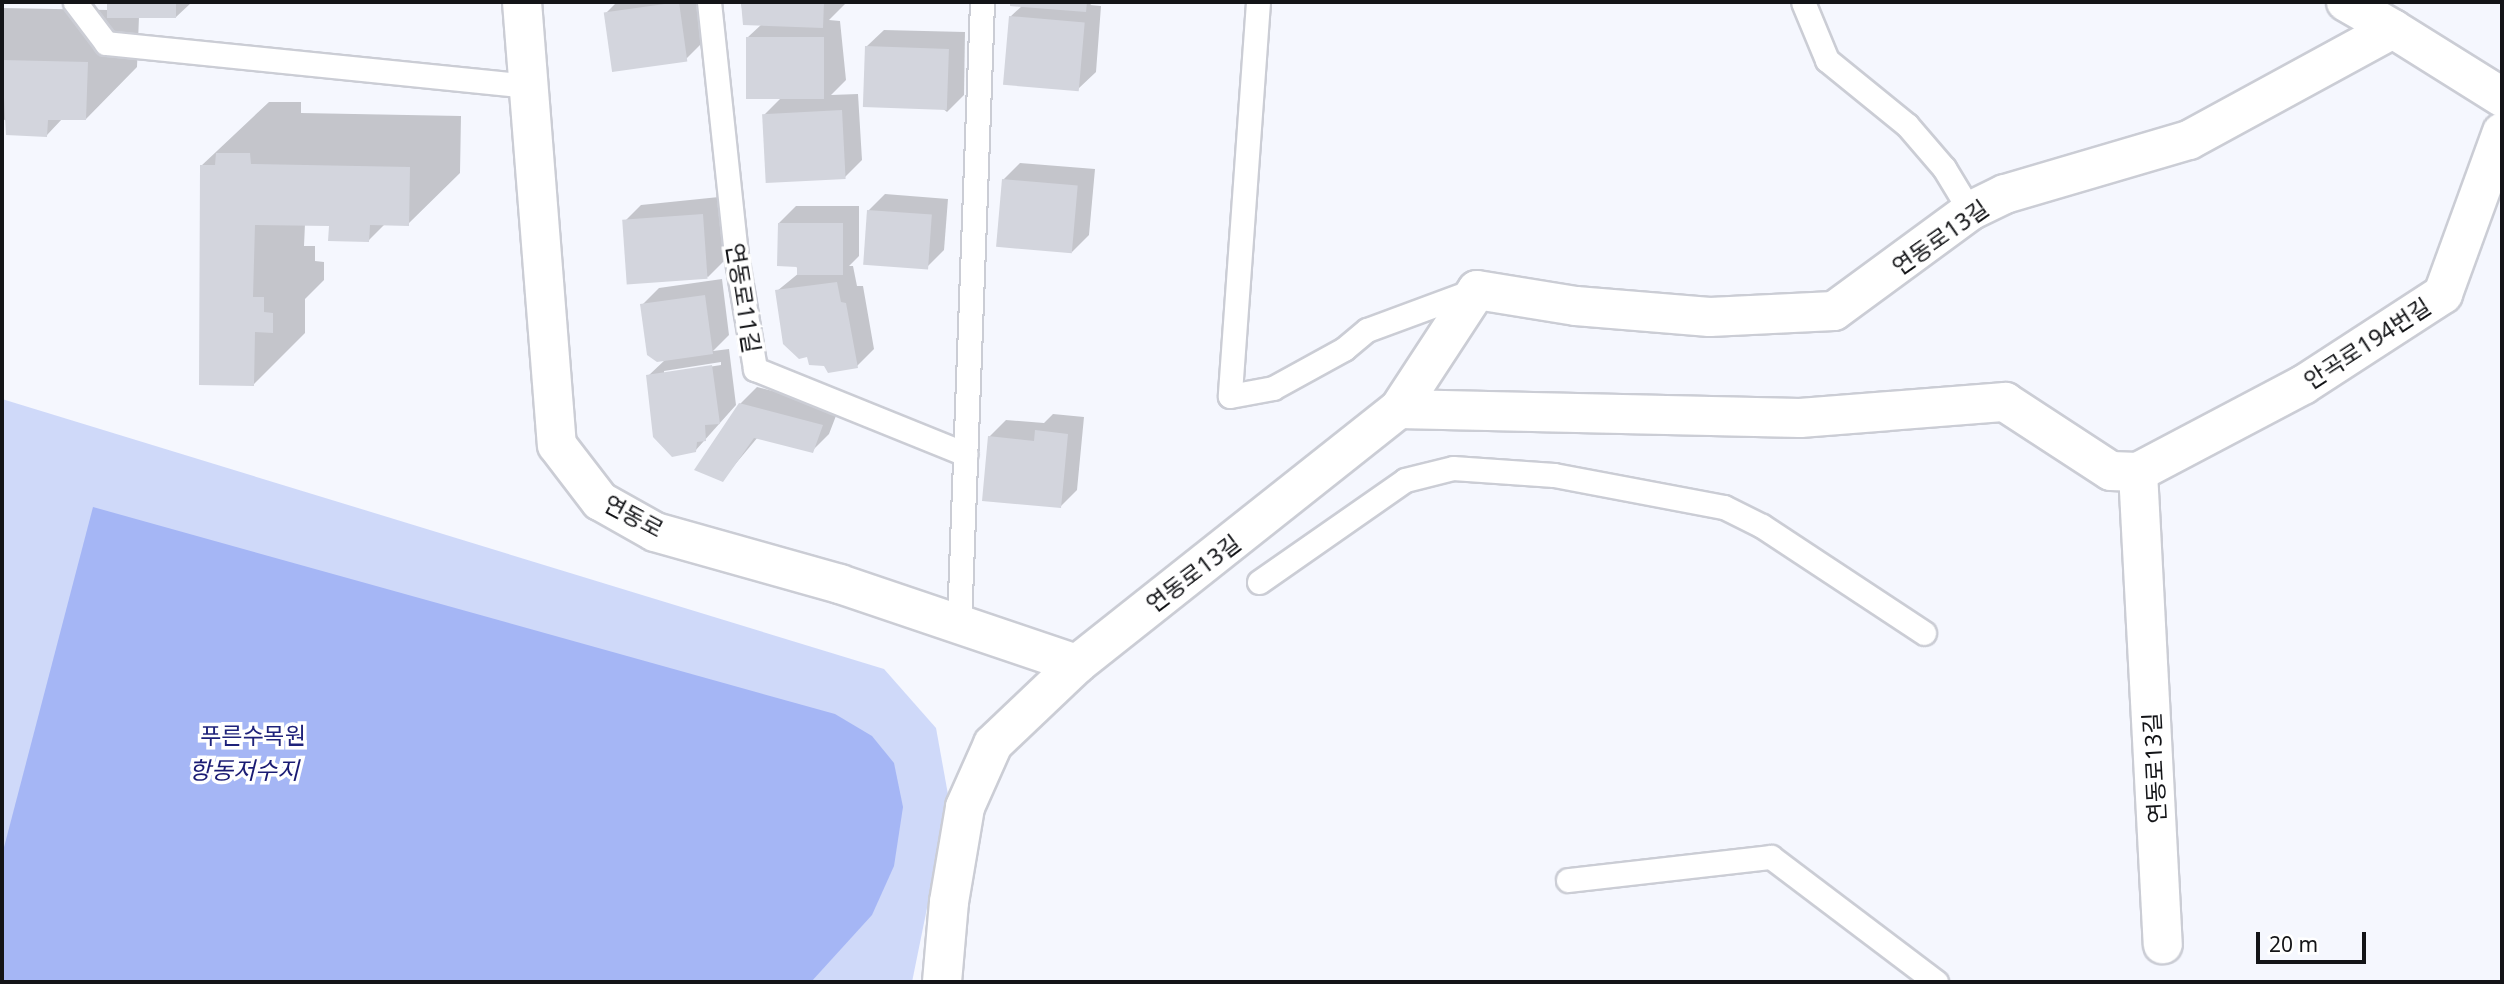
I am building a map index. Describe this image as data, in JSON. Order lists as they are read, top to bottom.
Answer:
{
  "streets": {
    "street": ["연동로13길", "안곡로194번길", "연동로"],
    "lane": ["연동로11길"]
  },
  "crossings": [
    ["연동로13길", "안곡로194번길"],
    ["연동로13길", "연동로"]
  ],
  "water": ["항동저수지"],
  "parks": ["푸른수목원"],
  "scale_bar": "20 m"
}
